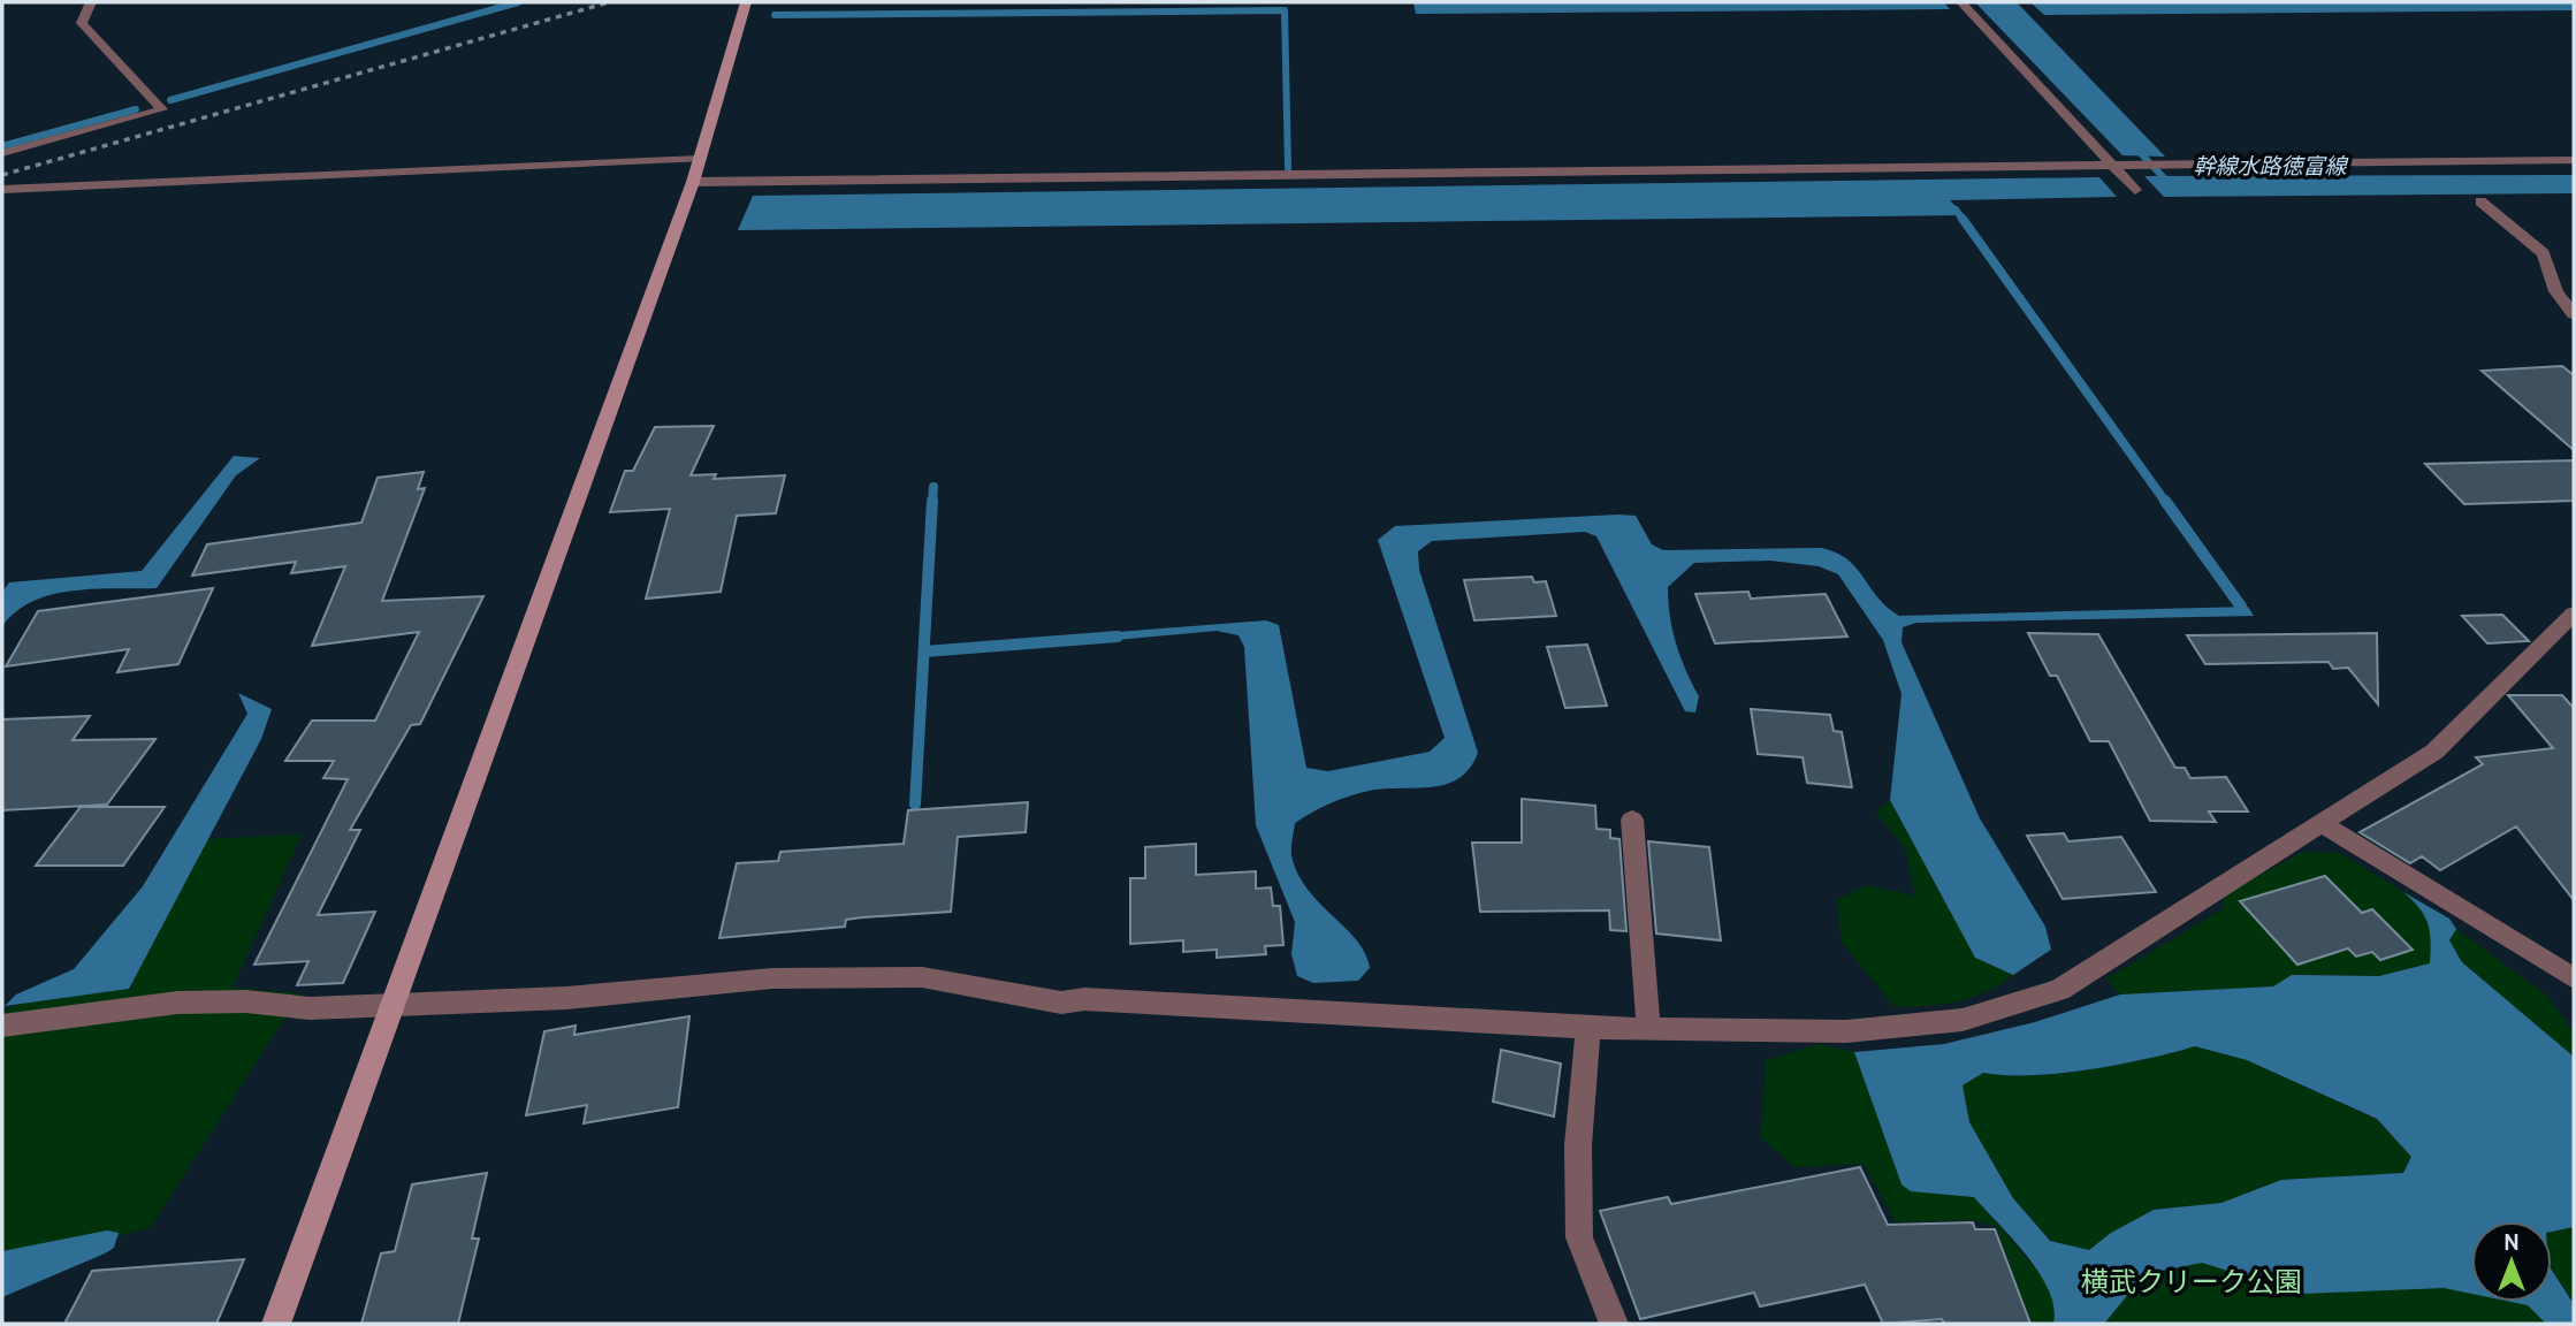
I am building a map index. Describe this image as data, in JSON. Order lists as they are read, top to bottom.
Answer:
{
  "water": ["幹線水路徳富線"],
  "parks": ["横武クリーク公園"],
  "north": "top"
}
